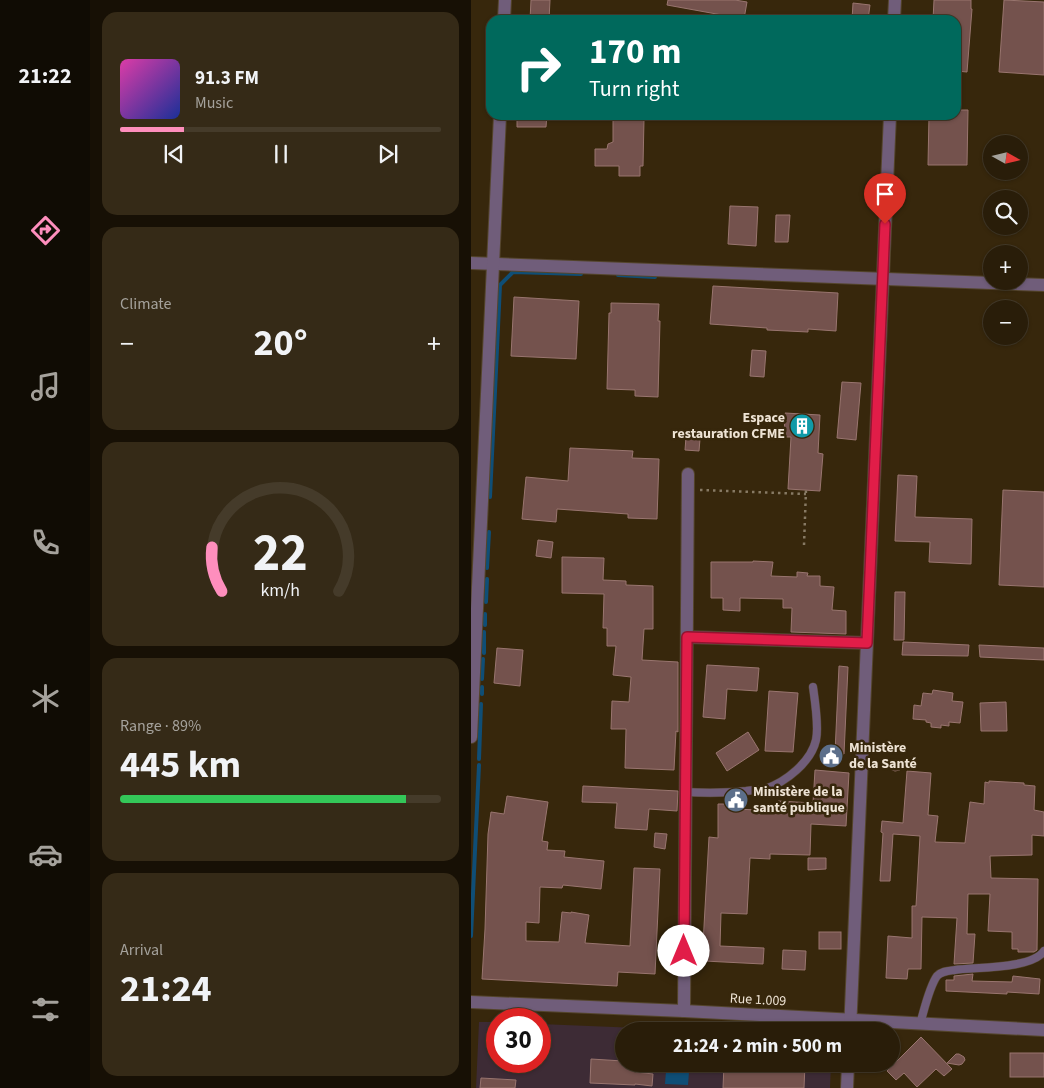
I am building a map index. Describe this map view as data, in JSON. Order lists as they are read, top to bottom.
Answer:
{
  "streets": {
    "street": ["Rue 1.009"]
  },
  "places": {
    "building": ["Espace restauration CFME"],
    "public building": ["Ministère de la Santé", "Ministère de la santé publique"]
  },
  "north": "right",
  "page": {
    "tabs": "21:22",
    "turn": ["170 m", "Turn right"],
    "song": ["91.3 FM", "Music"],
    "map_buttons": ["+", "−"],
    "tile": [
      "Climate",
      ["Range · 89%", "445 km"],
      ["Arrival", "21:24"]
    ],
    "heat": ["−", "20°", "+"],
    "limit": "30",
    "trip": "21:24 · 2 min · 500 m",
    "gauge": ["22", "km/h"]
  }
}
